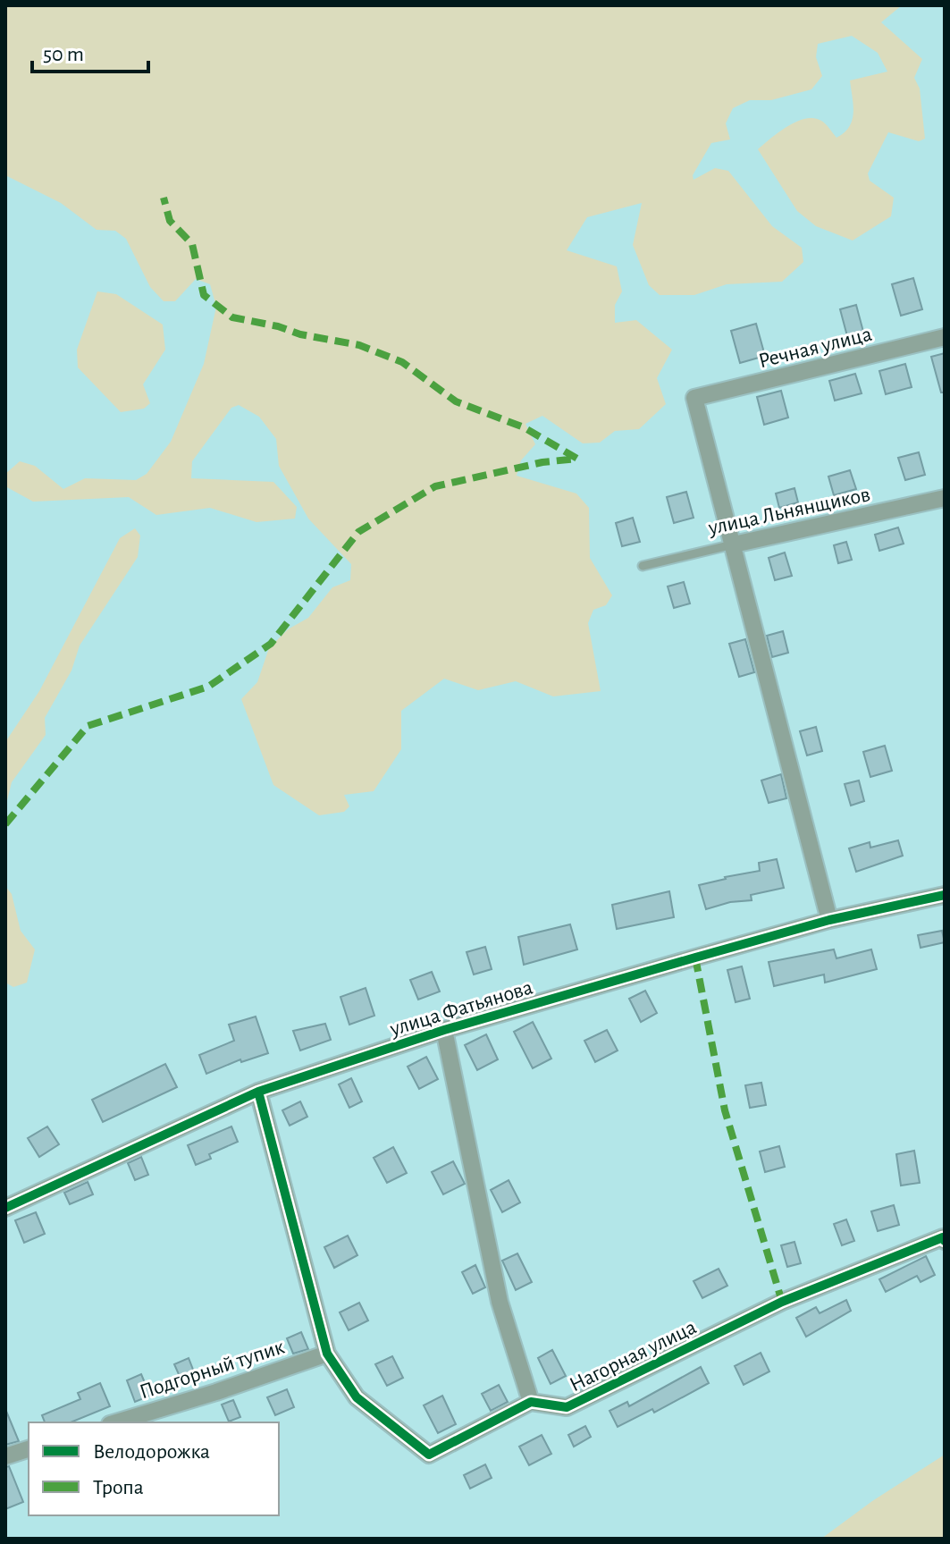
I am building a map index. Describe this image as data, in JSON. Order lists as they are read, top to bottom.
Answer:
{
  "streets": {
    "street": [
      "Речная улица",
      "улица Льнянщиков",
      "улица Фатьянова",
      "Нагорная улица",
      "Подгорный тупик"
    ]
  },
  "crossings": [
    ["Речная улица", "улица Льнянщиков"]
  ],
  "legend": ["Велодорожка", "Тропа"],
  "scale_bar": "50 m"
}
